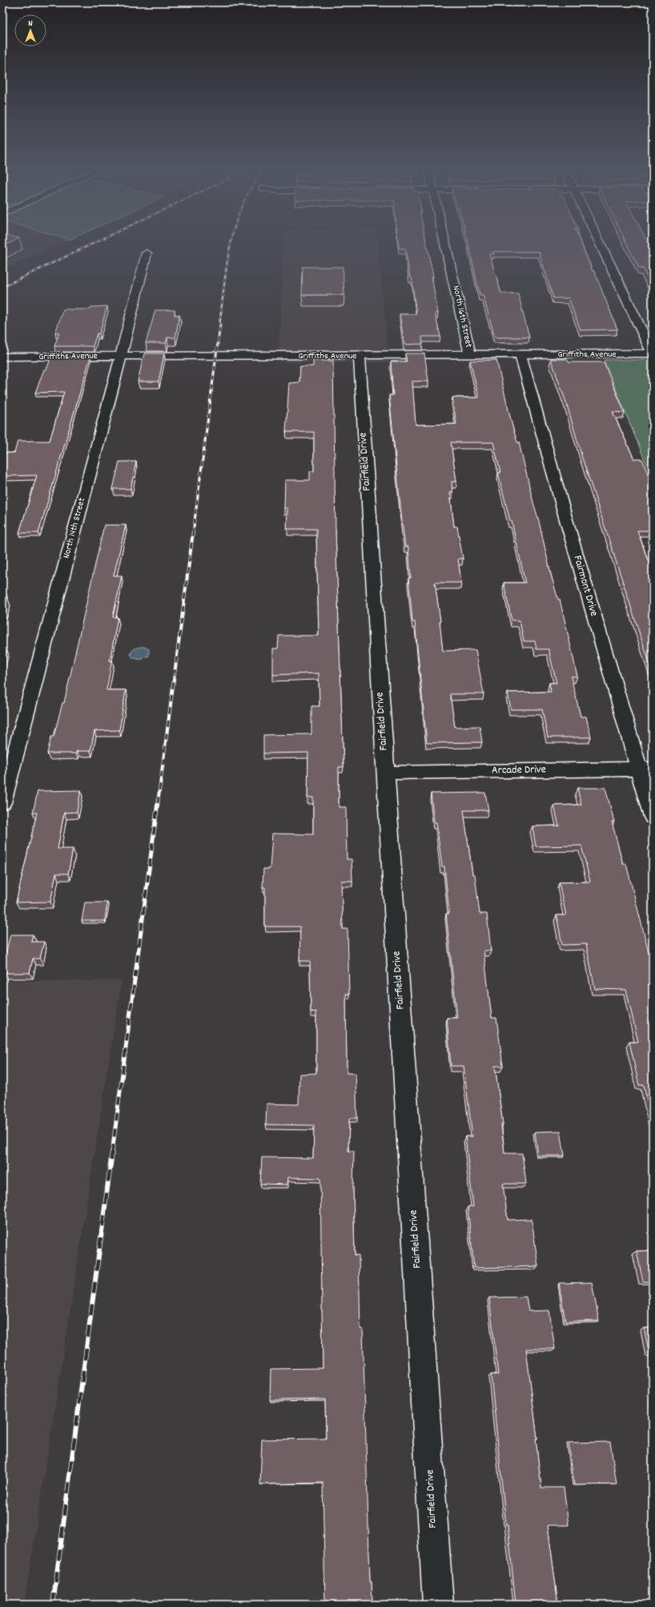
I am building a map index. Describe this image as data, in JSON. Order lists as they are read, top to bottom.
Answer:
{
  "streets": {
    "street": [
      "North 16th Street",
      "Griffiths Avenue",
      "Fairfield Drive",
      "North 14th Street",
      "Fairmont Drive",
      "Arcade Drive"
    ]
  },
  "crossings": [
    ["North 16th Street", "Griffiths Avenue"],
    ["Griffiths Avenue", "Fairfield Drive"],
    ["Griffiths Avenue", "North 14th Street"],
    ["Griffiths Avenue", "Fairmont Drive"],
    ["Fairfield Drive", "Arcade Drive"],
    ["Fairmont Drive", "Arcade Drive"]
  ],
  "north": "top"
}
